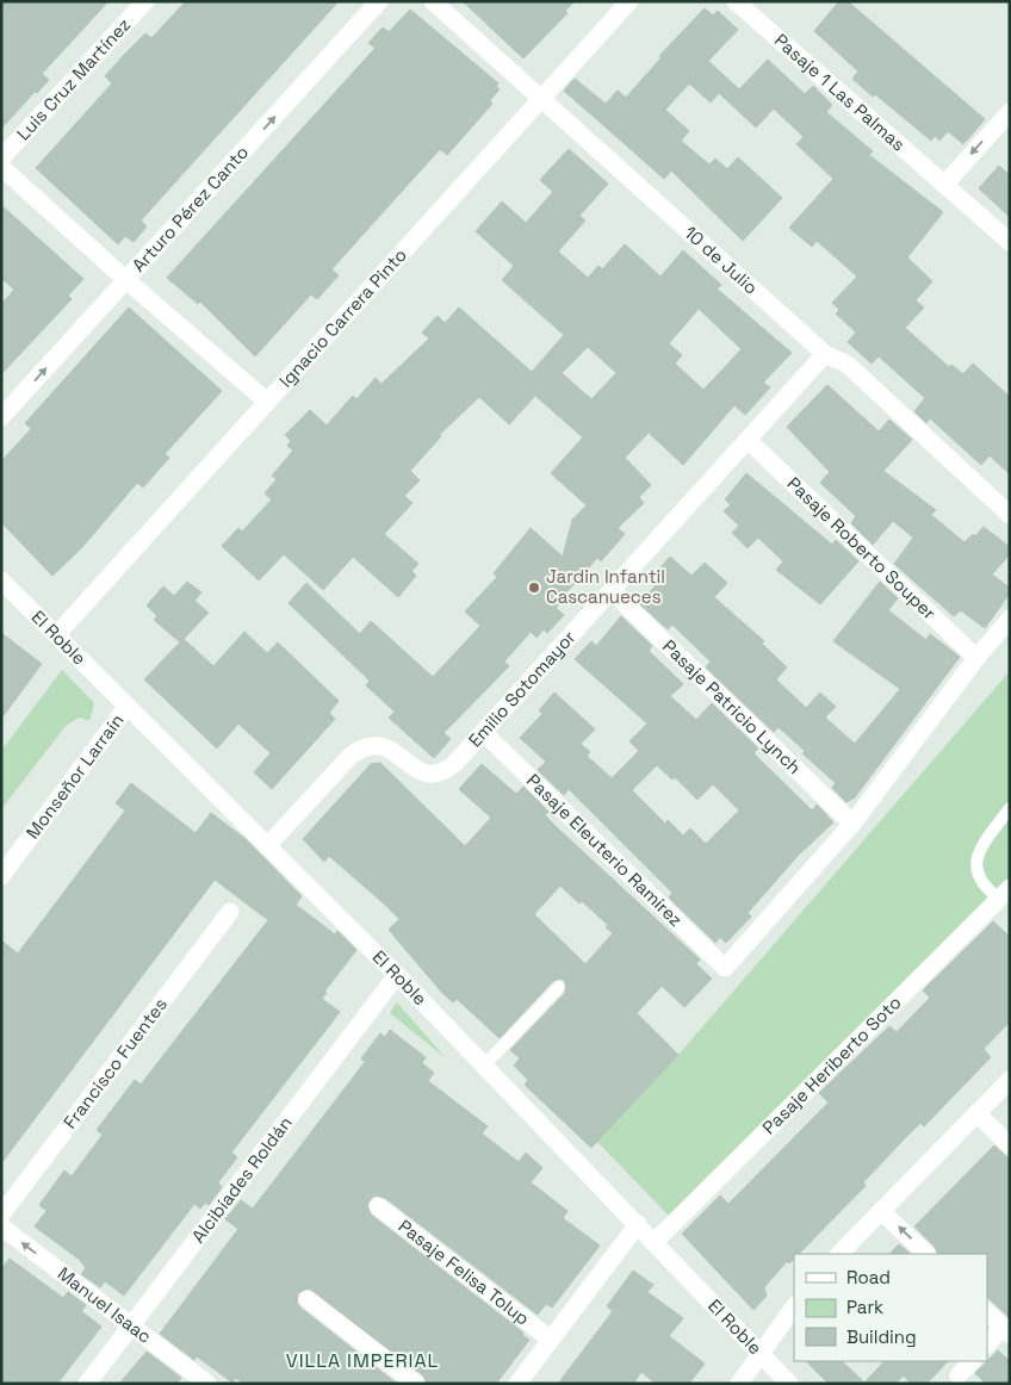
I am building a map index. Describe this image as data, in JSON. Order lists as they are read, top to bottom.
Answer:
{
  "streets": {
    "street": [
      "Luis Cruz Martínez",
      "Pasaje 1 Las Palmas",
      "Arturo Pérez Canto",
      "10 de Julio",
      "Ignacio Carrera Pinto",
      "Pasaje Roberto Souper",
      "El Roble",
      "Emilio Sotomayor",
      "Pasaje Patricio Lynch",
      "Monseñor Larraín",
      "Pasaje Eleuterio Ramírez",
      "Francisco Fuentes",
      "Pasaje Heriberto Soto",
      "Alcibíades Roldán",
      "Pasaje Felisa Tolup",
      "Manuel Isaac"
    ]
  },
  "crossings": [
    ["10 de Julio", "Ignacio Carrera Pinto"],
    ["10 de Julio", "Emilio Sotomayor"],
    ["Ignacio Carrera Pinto", "El Roble"],
    ["Pasaje Roberto Souper", "Emilio Sotomayor"],
    ["El Roble", "Emilio Sotomayor"],
    ["El Roble", "Monseñor Larraín"],
    ["El Roble", "Pasaje Heriberto Soto"],
    ["El Roble", "Alcibíades Roldán"],
    ["Emilio Sotomayor", "Pasaje Patricio Lynch"],
    ["Emilio Sotomayor", "Pasaje Eleuterio Ramírez"],
    ["Pasaje Patricio Lynch", "Pasaje Eleuterio Ramírez"],
    ["Alcibíades Roldán", "Manuel Isaac"]
  ],
  "one_way": ["Arturo Pérez Canto", "Manuel Isaac"],
  "districts": ["VILLA IMPERIAL"],
  "places": ["Jardin Infantil Cascanueces"],
  "legend": ["Road", "Park", "Building"]
}
